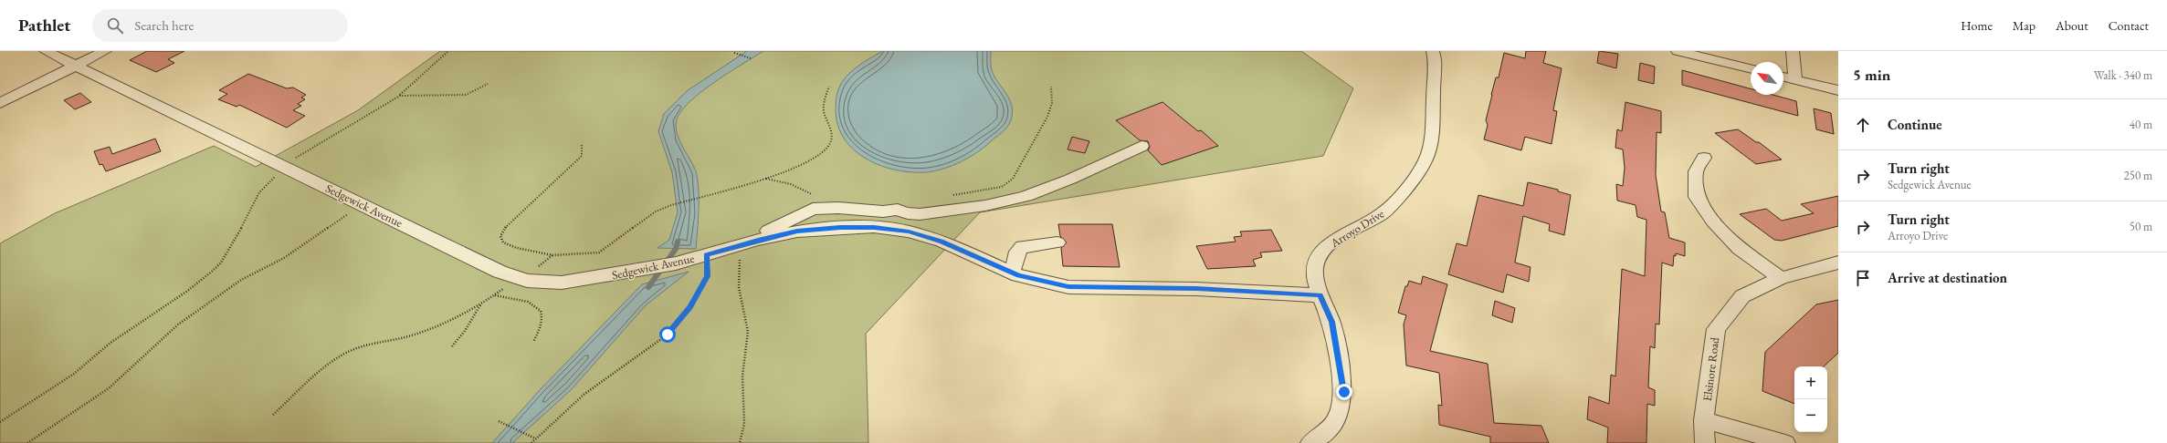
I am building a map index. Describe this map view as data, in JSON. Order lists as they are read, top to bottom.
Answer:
{
  "streets": {
    "street": ["Sedgewick Avenue", "Arroyo Drive", "Elsinore Road"]
  },
  "crossings": [
    ["Sedgewick Avenue", "Arroyo Drive"]
  ],
  "north": "top left",
  "page": {
    "header": "Pathlet",
    "search": "Search here",
    "nav": [
      "Home",
      "Map",
      "About",
      "Contact"
    ],
    "heading": ["5 min", "Walk · 340 m"],
    "list": [
      ["Continue", "40 m"],
      ["Turn right", "Sedgewick Avenue", "250 m"],
      ["Turn right", "Arroyo Drive", "50 m"],
      "Arrive at destination"
    ],
    "map_buttons": ["+", "−"]
  }
}
